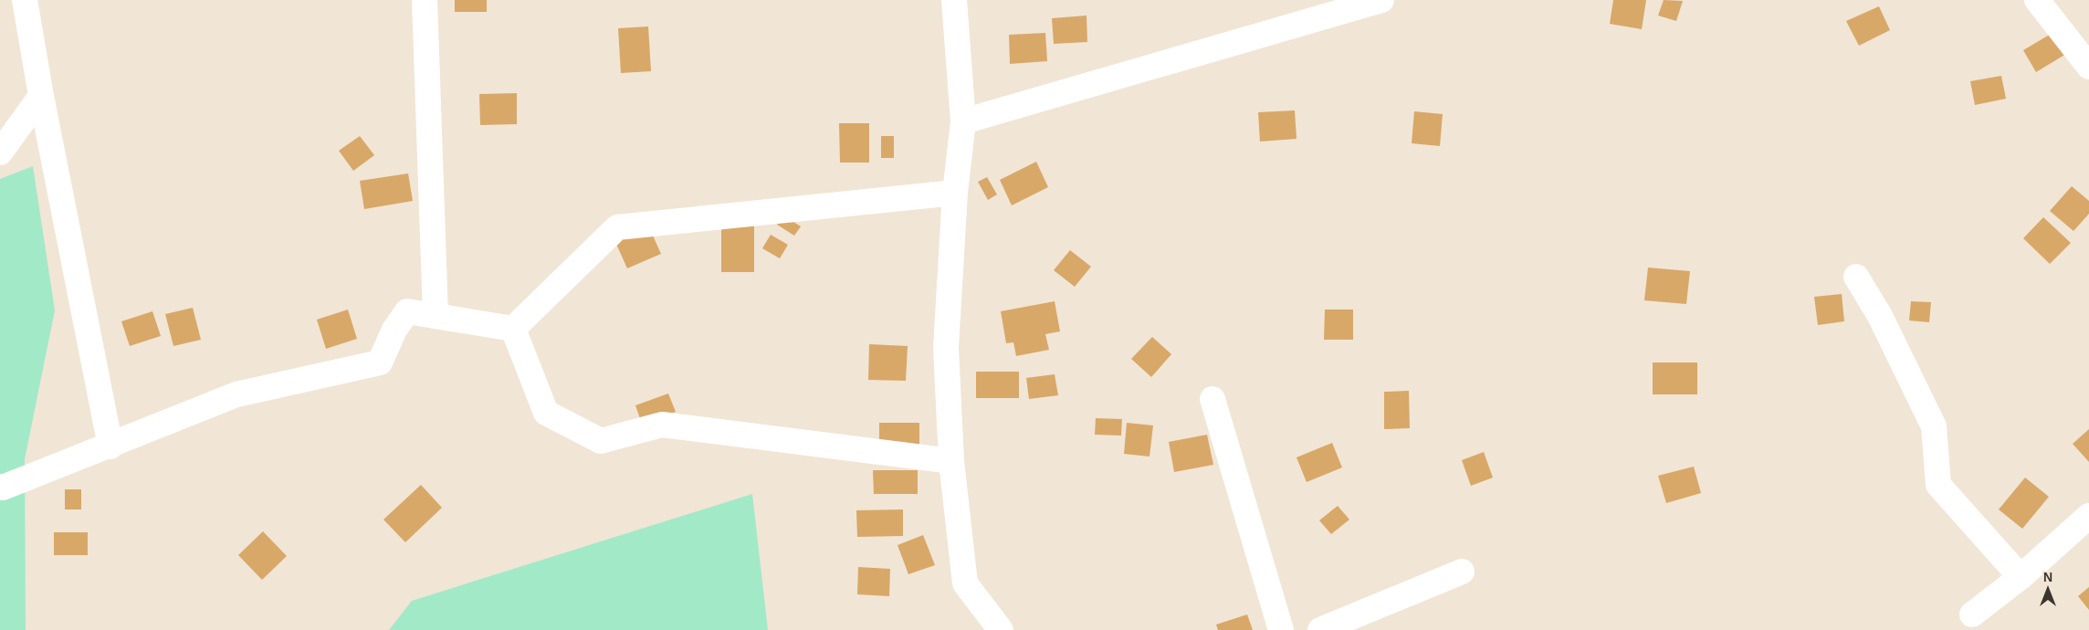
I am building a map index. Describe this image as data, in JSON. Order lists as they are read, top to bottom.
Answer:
{
  "north": "top"
}
